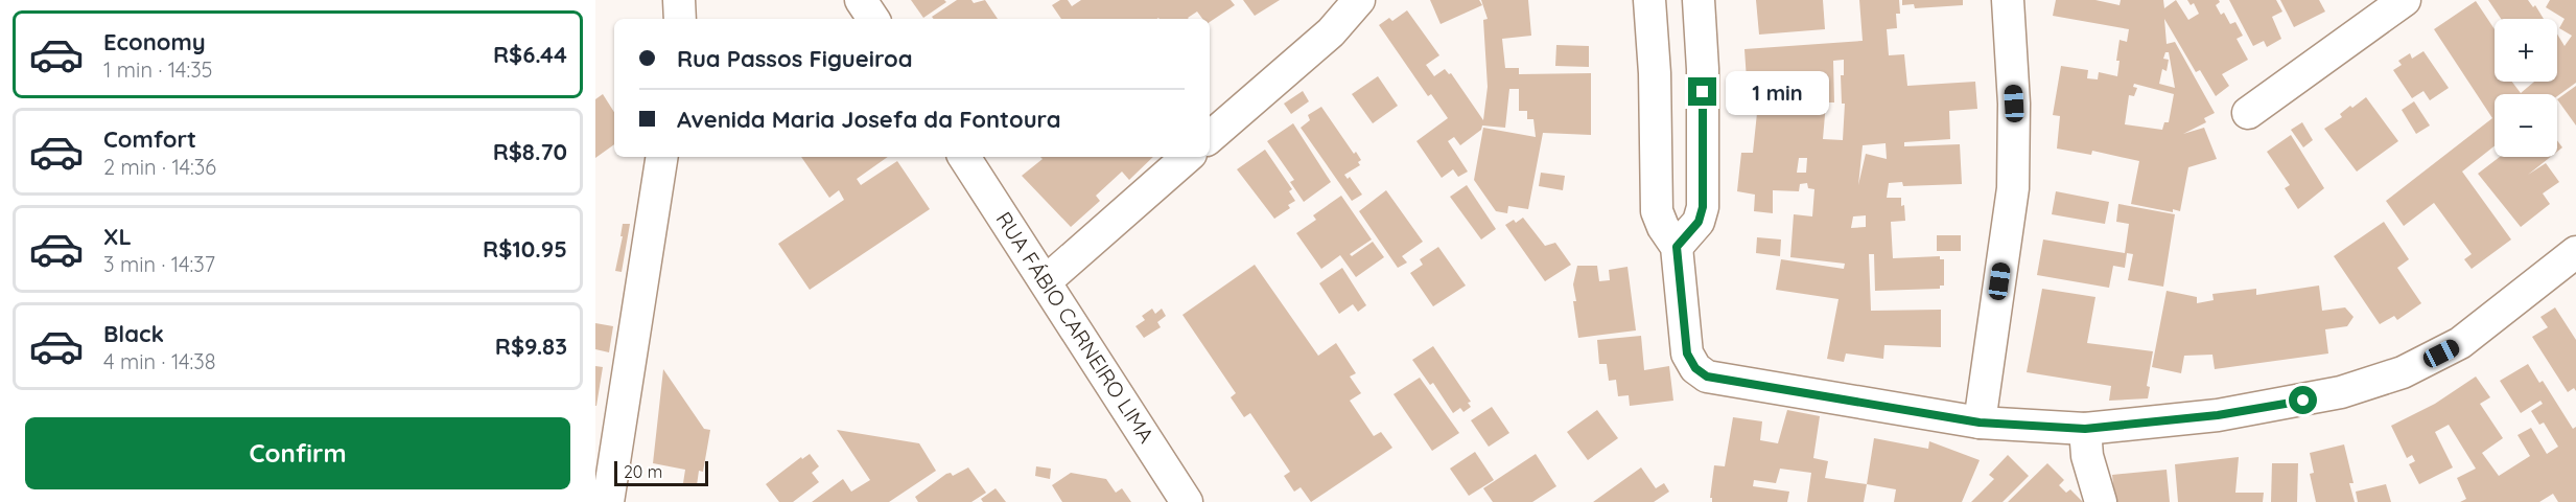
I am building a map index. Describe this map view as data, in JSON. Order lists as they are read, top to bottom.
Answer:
{
  "streets": {
    "street": ["RUA FÁBIO CARNEIRO LIMA"]
  },
  "scale_bar": "20 m",
  "page": {
    "list": [
      {
        "name": "Economy",
        "note": "1 min · 14:35",
        "value": "R$6.44"
      },
      {
        "name": "Comfort",
        "note": "2 min · 14:36",
        "value": "R$8.70"
      },
      {
        "name": "XL",
        "note": "3 min · 14:37",
        "value": "R$10.95"
      },
      {
        "name": "Black",
        "note": "4 min · 14:38",
        "value": "R$9.83"
      }
    ],
    "map_buttons": ["+", "−"],
    "banner": ["Rua Passos Figueiroa", "Avenida Maria Josefa da Fontoura"],
    "bubble": "1 min",
    "buttons": "Confirm",
    "scale": "20 m"
  }
}
